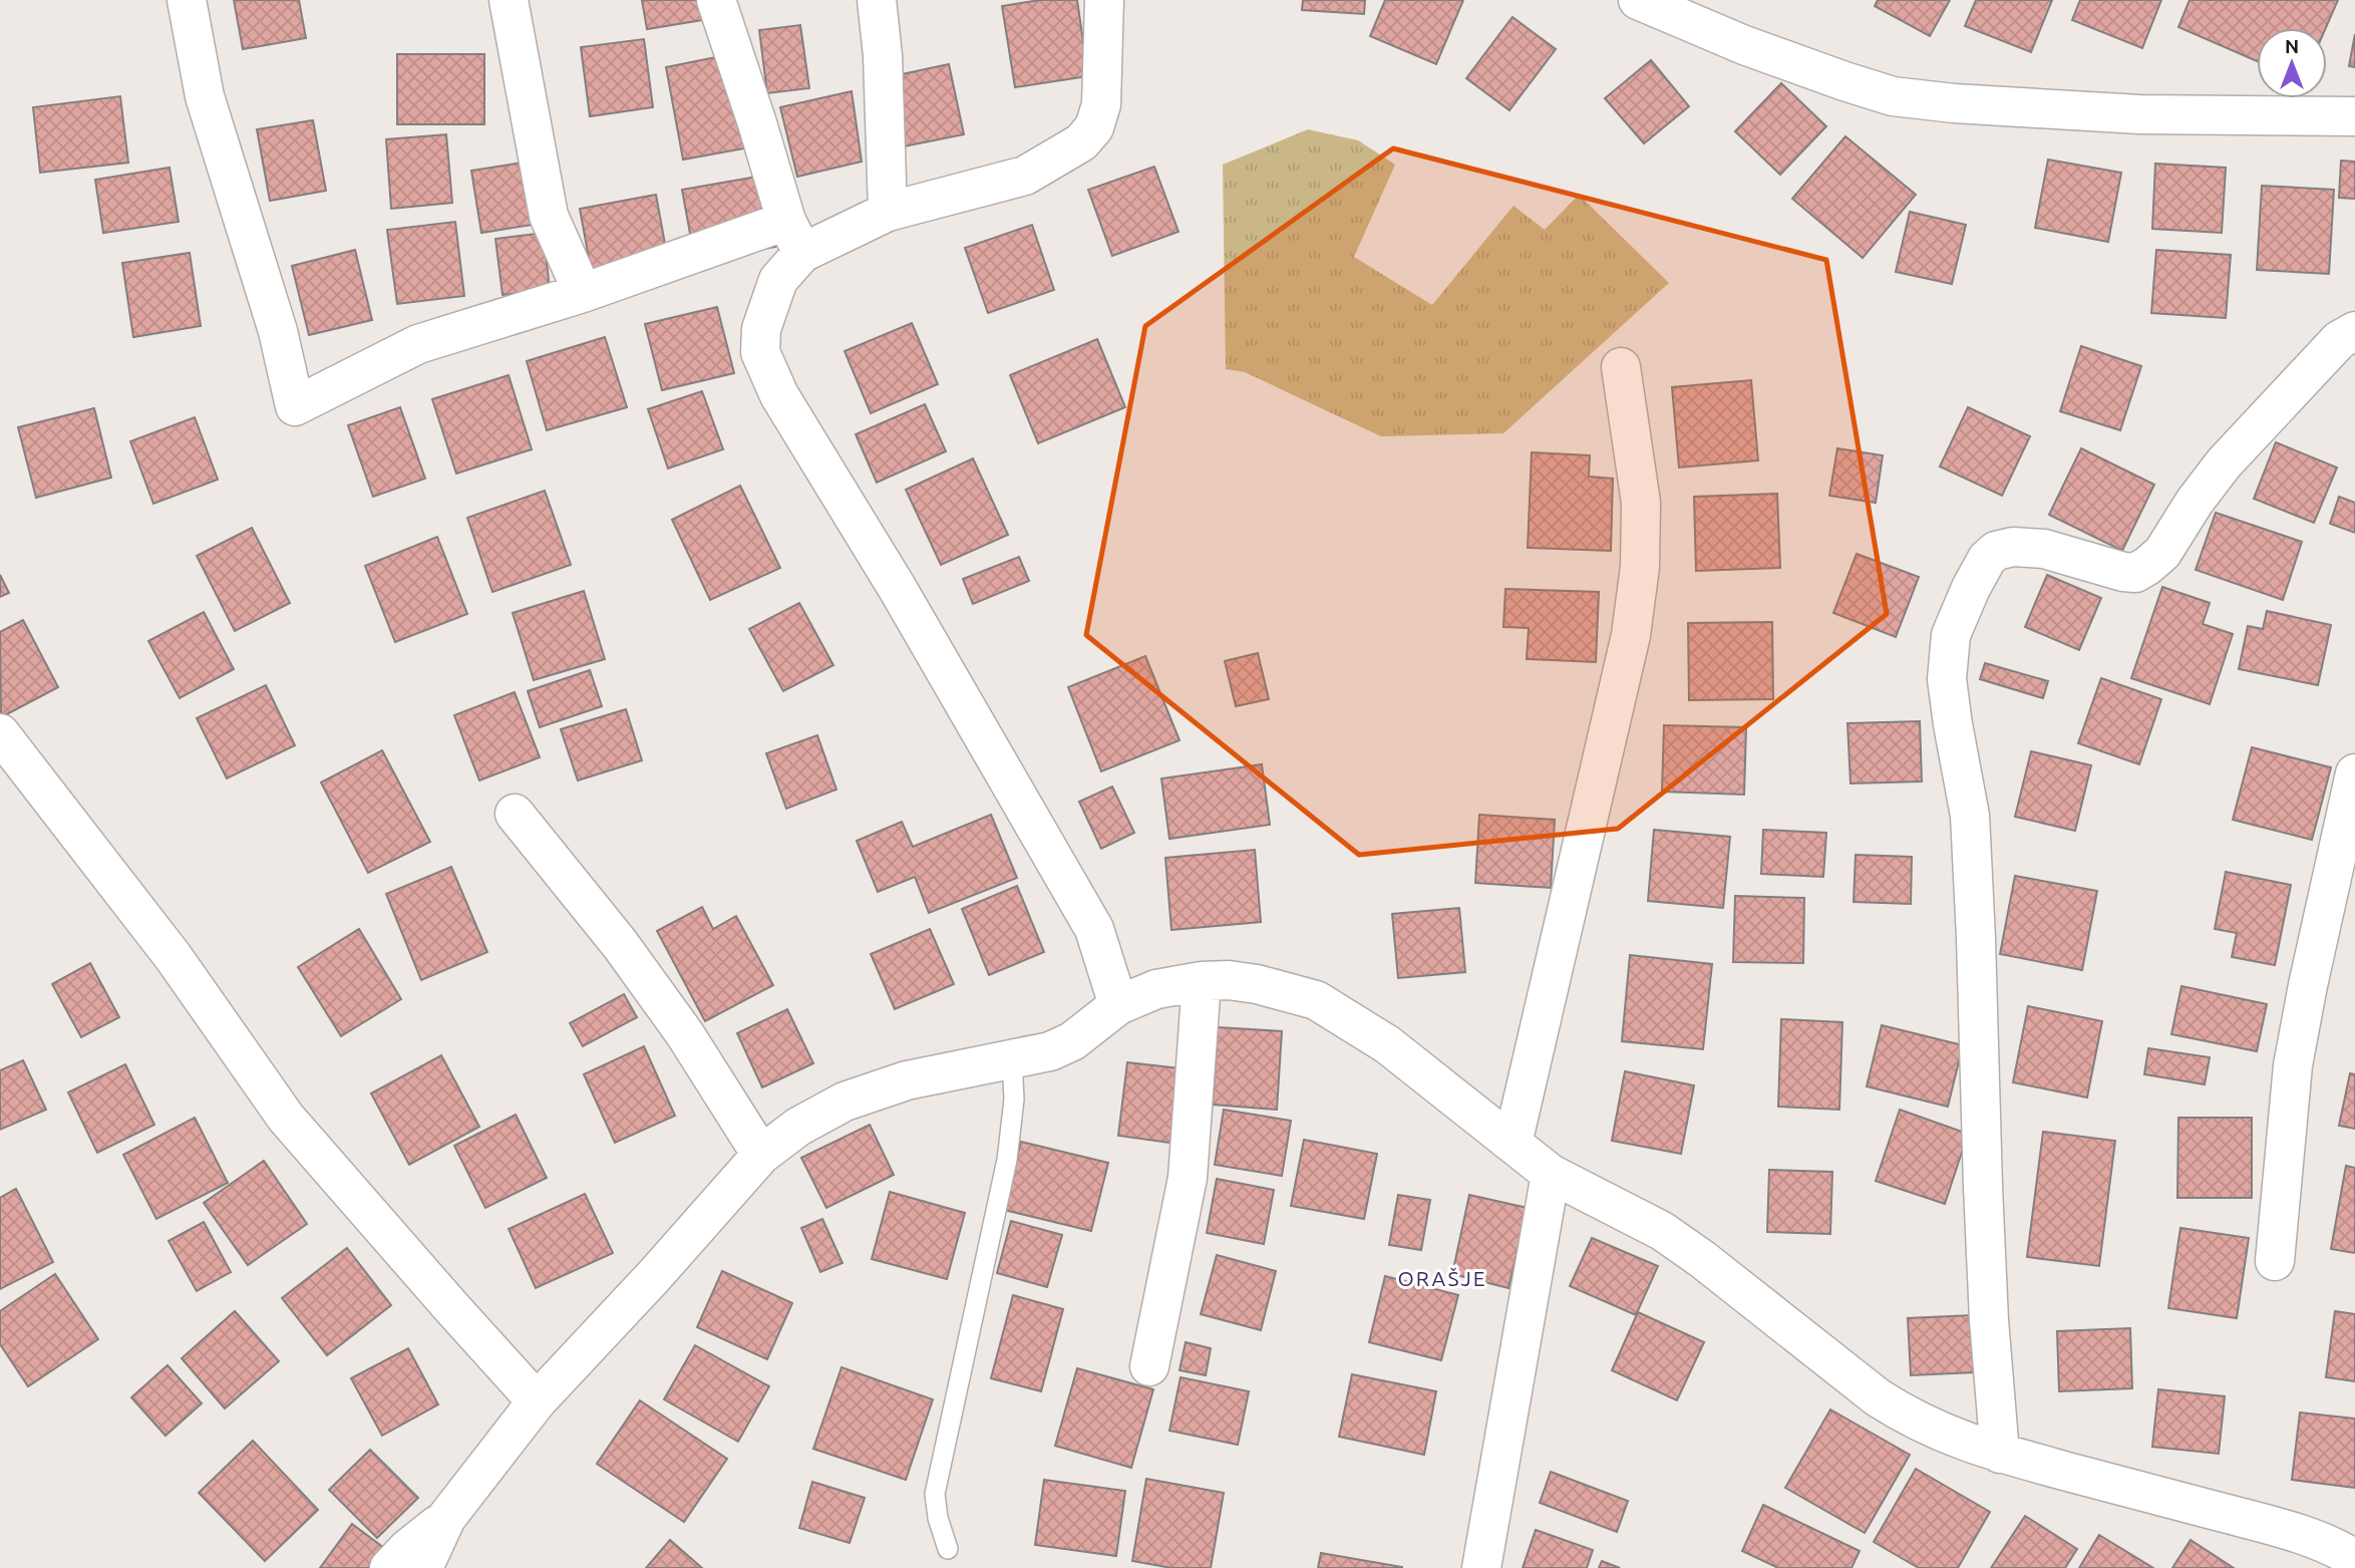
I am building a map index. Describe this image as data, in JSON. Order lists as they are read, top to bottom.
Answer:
{
  "districts": ["ORAŠJE"],
  "north": "top"
}
